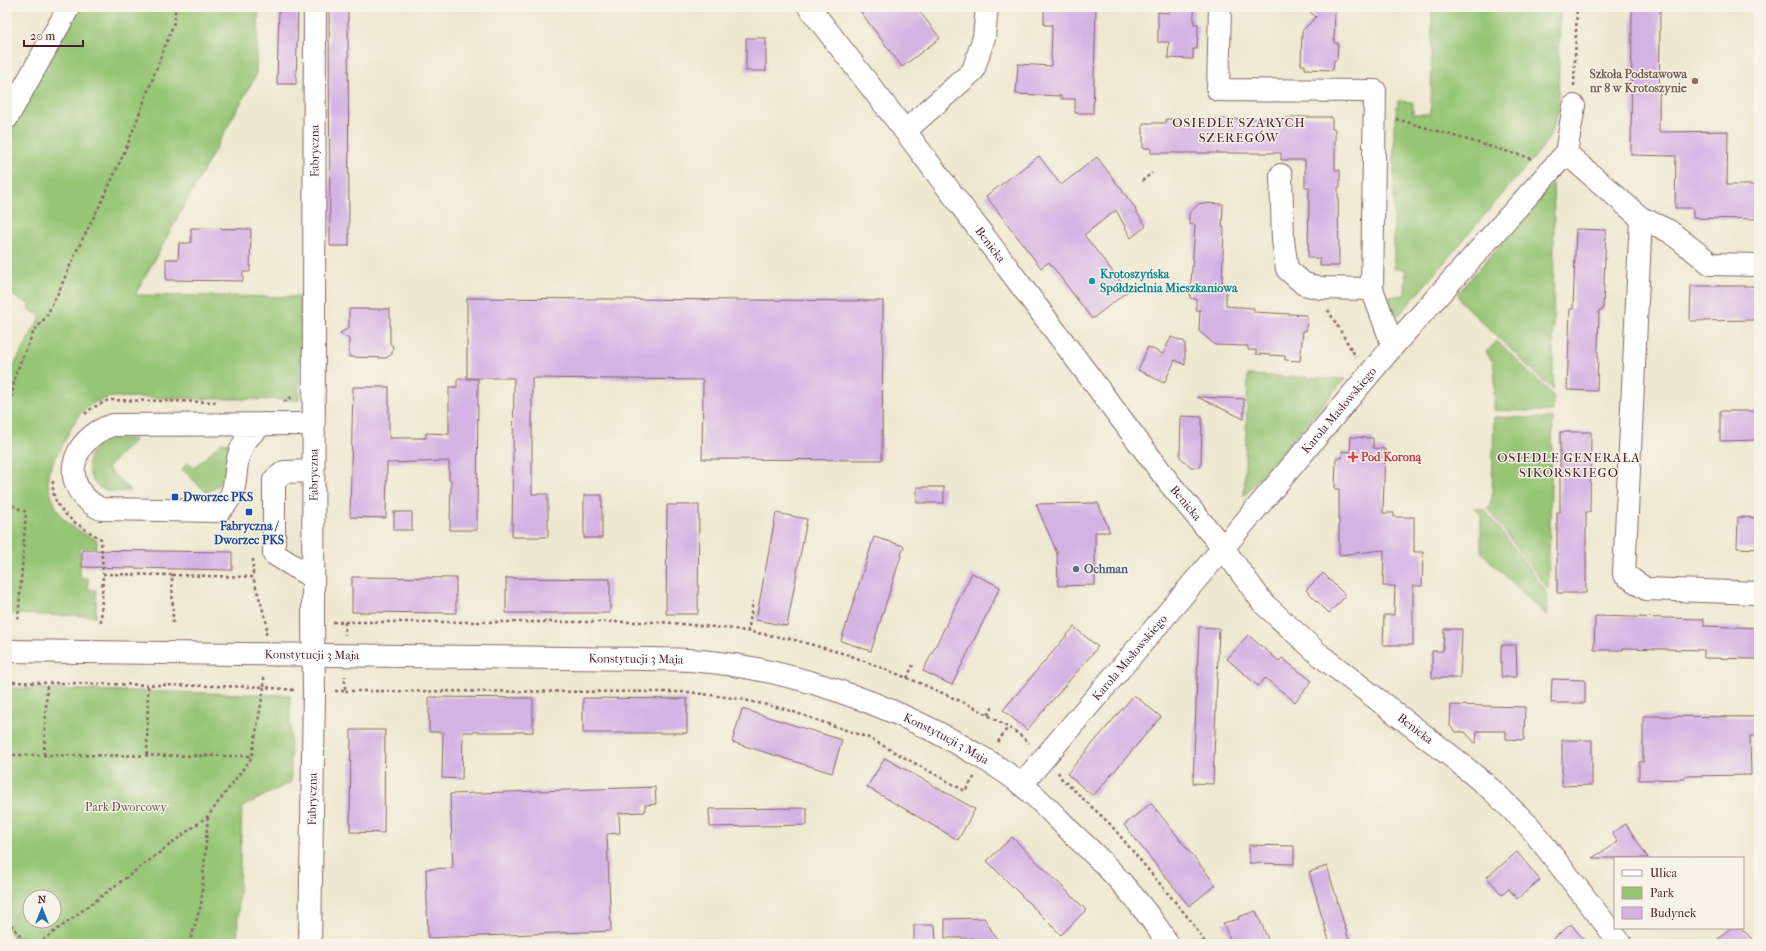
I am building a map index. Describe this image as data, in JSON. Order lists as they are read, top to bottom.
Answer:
{
  "streets": {
    "street": [
      "Fabryczna",
      "Benicka",
      "Karola Masłowskiego",
      "Konstytucji 3 Maja"
    ]
  },
  "crossings": [
    ["Fabryczna", "Konstytucji 3 Maja"],
    ["Benicka", "Karola Masłowskiego"],
    ["Karola Masłowskiego", "Konstytucji 3 Maja"]
  ],
  "districts": ["OSIEDLE SZARYCH SZEREGÓW", "OSIEDLE GENERAŁA SIKORSKIEGO"],
  "parks": ["Park Dworcowy"],
  "places": {
    "other": ["Szkoła Podstawowa nr 8 w Krotoszynie", "Krotoszyńska Spółdzielnia Mieszkaniowa", "Ochman"],
    "health": ["Pod Koroną"],
    "transit": ["Dworzec PKS", "Fabryczna / Dworzec PKS"]
  },
  "legend": ["Ulica", "Park", "Budynek"],
  "scale_bar": "20 m",
  "north": "top"
}
